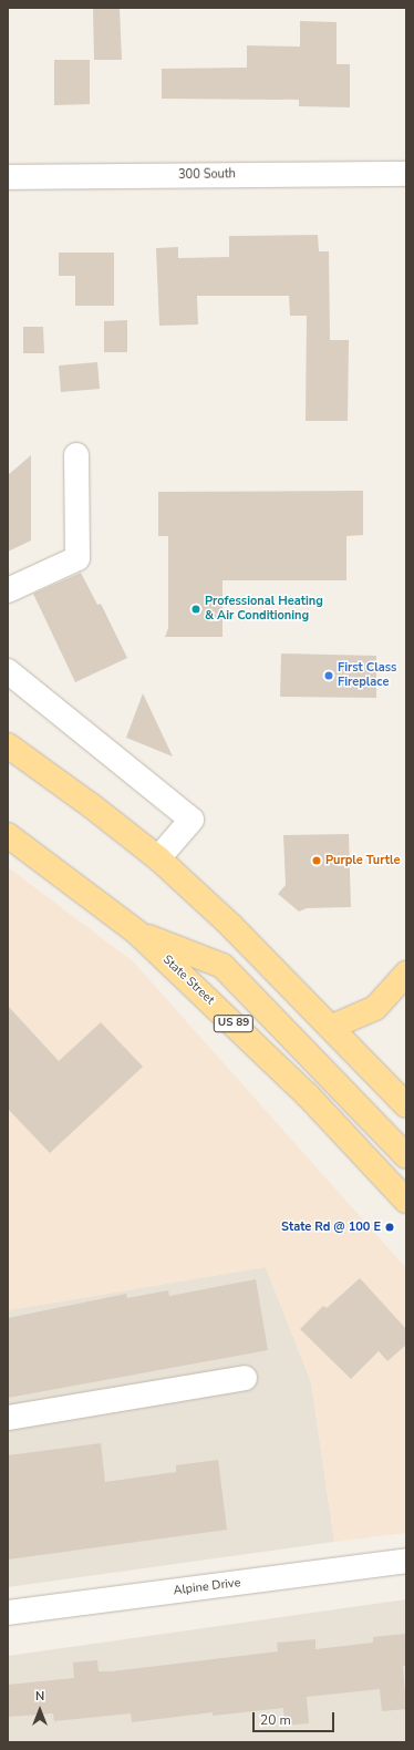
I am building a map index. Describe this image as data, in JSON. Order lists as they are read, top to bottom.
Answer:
{
  "streets": {
    "main road": ["State Street", "US 89"],
    "street": ["300 South", "Alpine Drive"]
  },
  "places": [
    "Professional Heating & Air Conditioning",
    "First Class Fireplace",
    "Purple Turtle",
    "State Rd @ 100 E"
  ],
  "scale_bar": "20 m",
  "north": "top"
}
